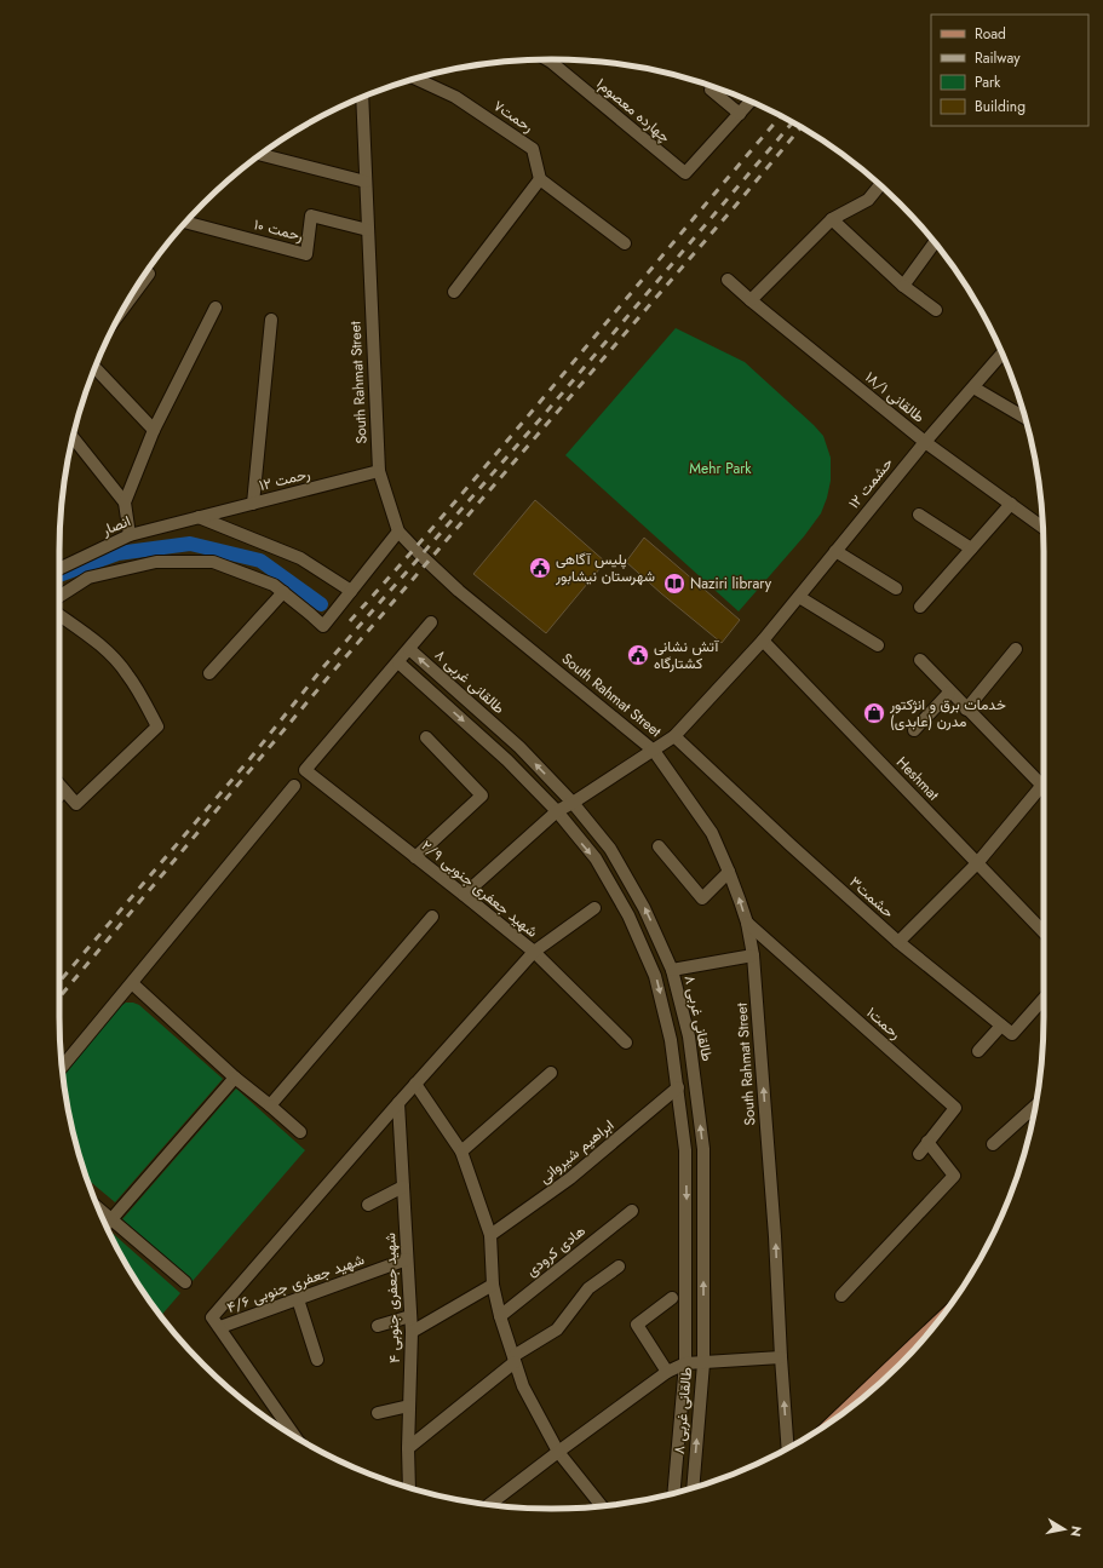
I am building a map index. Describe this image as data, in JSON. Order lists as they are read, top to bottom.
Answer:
{
  "streets": {
    "street": [
      "چهارده معصوم۱",
      "رحمت۷",
      "رحمت ۱۰",
      "South Rahmat Street",
      "طالقانی ۱۸/۱",
      "رحمت ۱۲",
      "حشمت ۱۲",
      "انصار",
      "طالقانی غربی ۸",
      "Heshmat",
      "شهید جعفری جنوبی ۲/۹",
      "حشمت۳",
      "رحمت۱",
      "ابراهیم شیروانی",
      "هادی کرودی",
      "شهید جعفری جنوبی ۴/۶",
      "شهید جعفری جنوبی ۴"
    ]
  },
  "crossings": [
    ["رحمت ۱۰", "South Rahmat Street"],
    ["South Rahmat Street", "رحمت ۱۲"],
    ["South Rahmat Street", "حشمت ۱۲"],
    ["South Rahmat Street", "رحمت۱"],
    ["طالقانی ۱۸/۱", "حشمت ۱۲"],
    ["رحمت ۱۲", "انصار"],
    ["حشمت ۱۲", "طالقانی غربی ۸"],
    ["حشمت ۱۲", "Heshmat"],
    ["حشمت ۱۲", "شهید جعفری جنوبی ۲/۹"],
    ["حشمت ۱۲", "حشمت۳"],
    ["طالقانی غربی ۸", "شهید جعفری جنوبی ۲/۹"],
    ["طالقانی غربی ۸", "ابراهیم شیروانی"],
    ["شهید جعفری جنوبی ۴/۶", "شهید جعفری جنوبی ۴"]
  ],
  "one_way": ["South Rahmat Street"],
  "parks": ["Mehr Park"],
  "places": {
    "public building": ["پلیس آگاهی شهرستان نیشابور", "آتش نشانی کشتارگاه"],
    "library": ["Naziri library"],
    "shop": ["خدمات برق و انژکتور مدرن (عابدی)"]
  },
  "legend": [
    "Road",
    "Railway",
    "Park",
    "Building"
  ],
  "north": "right"
}
